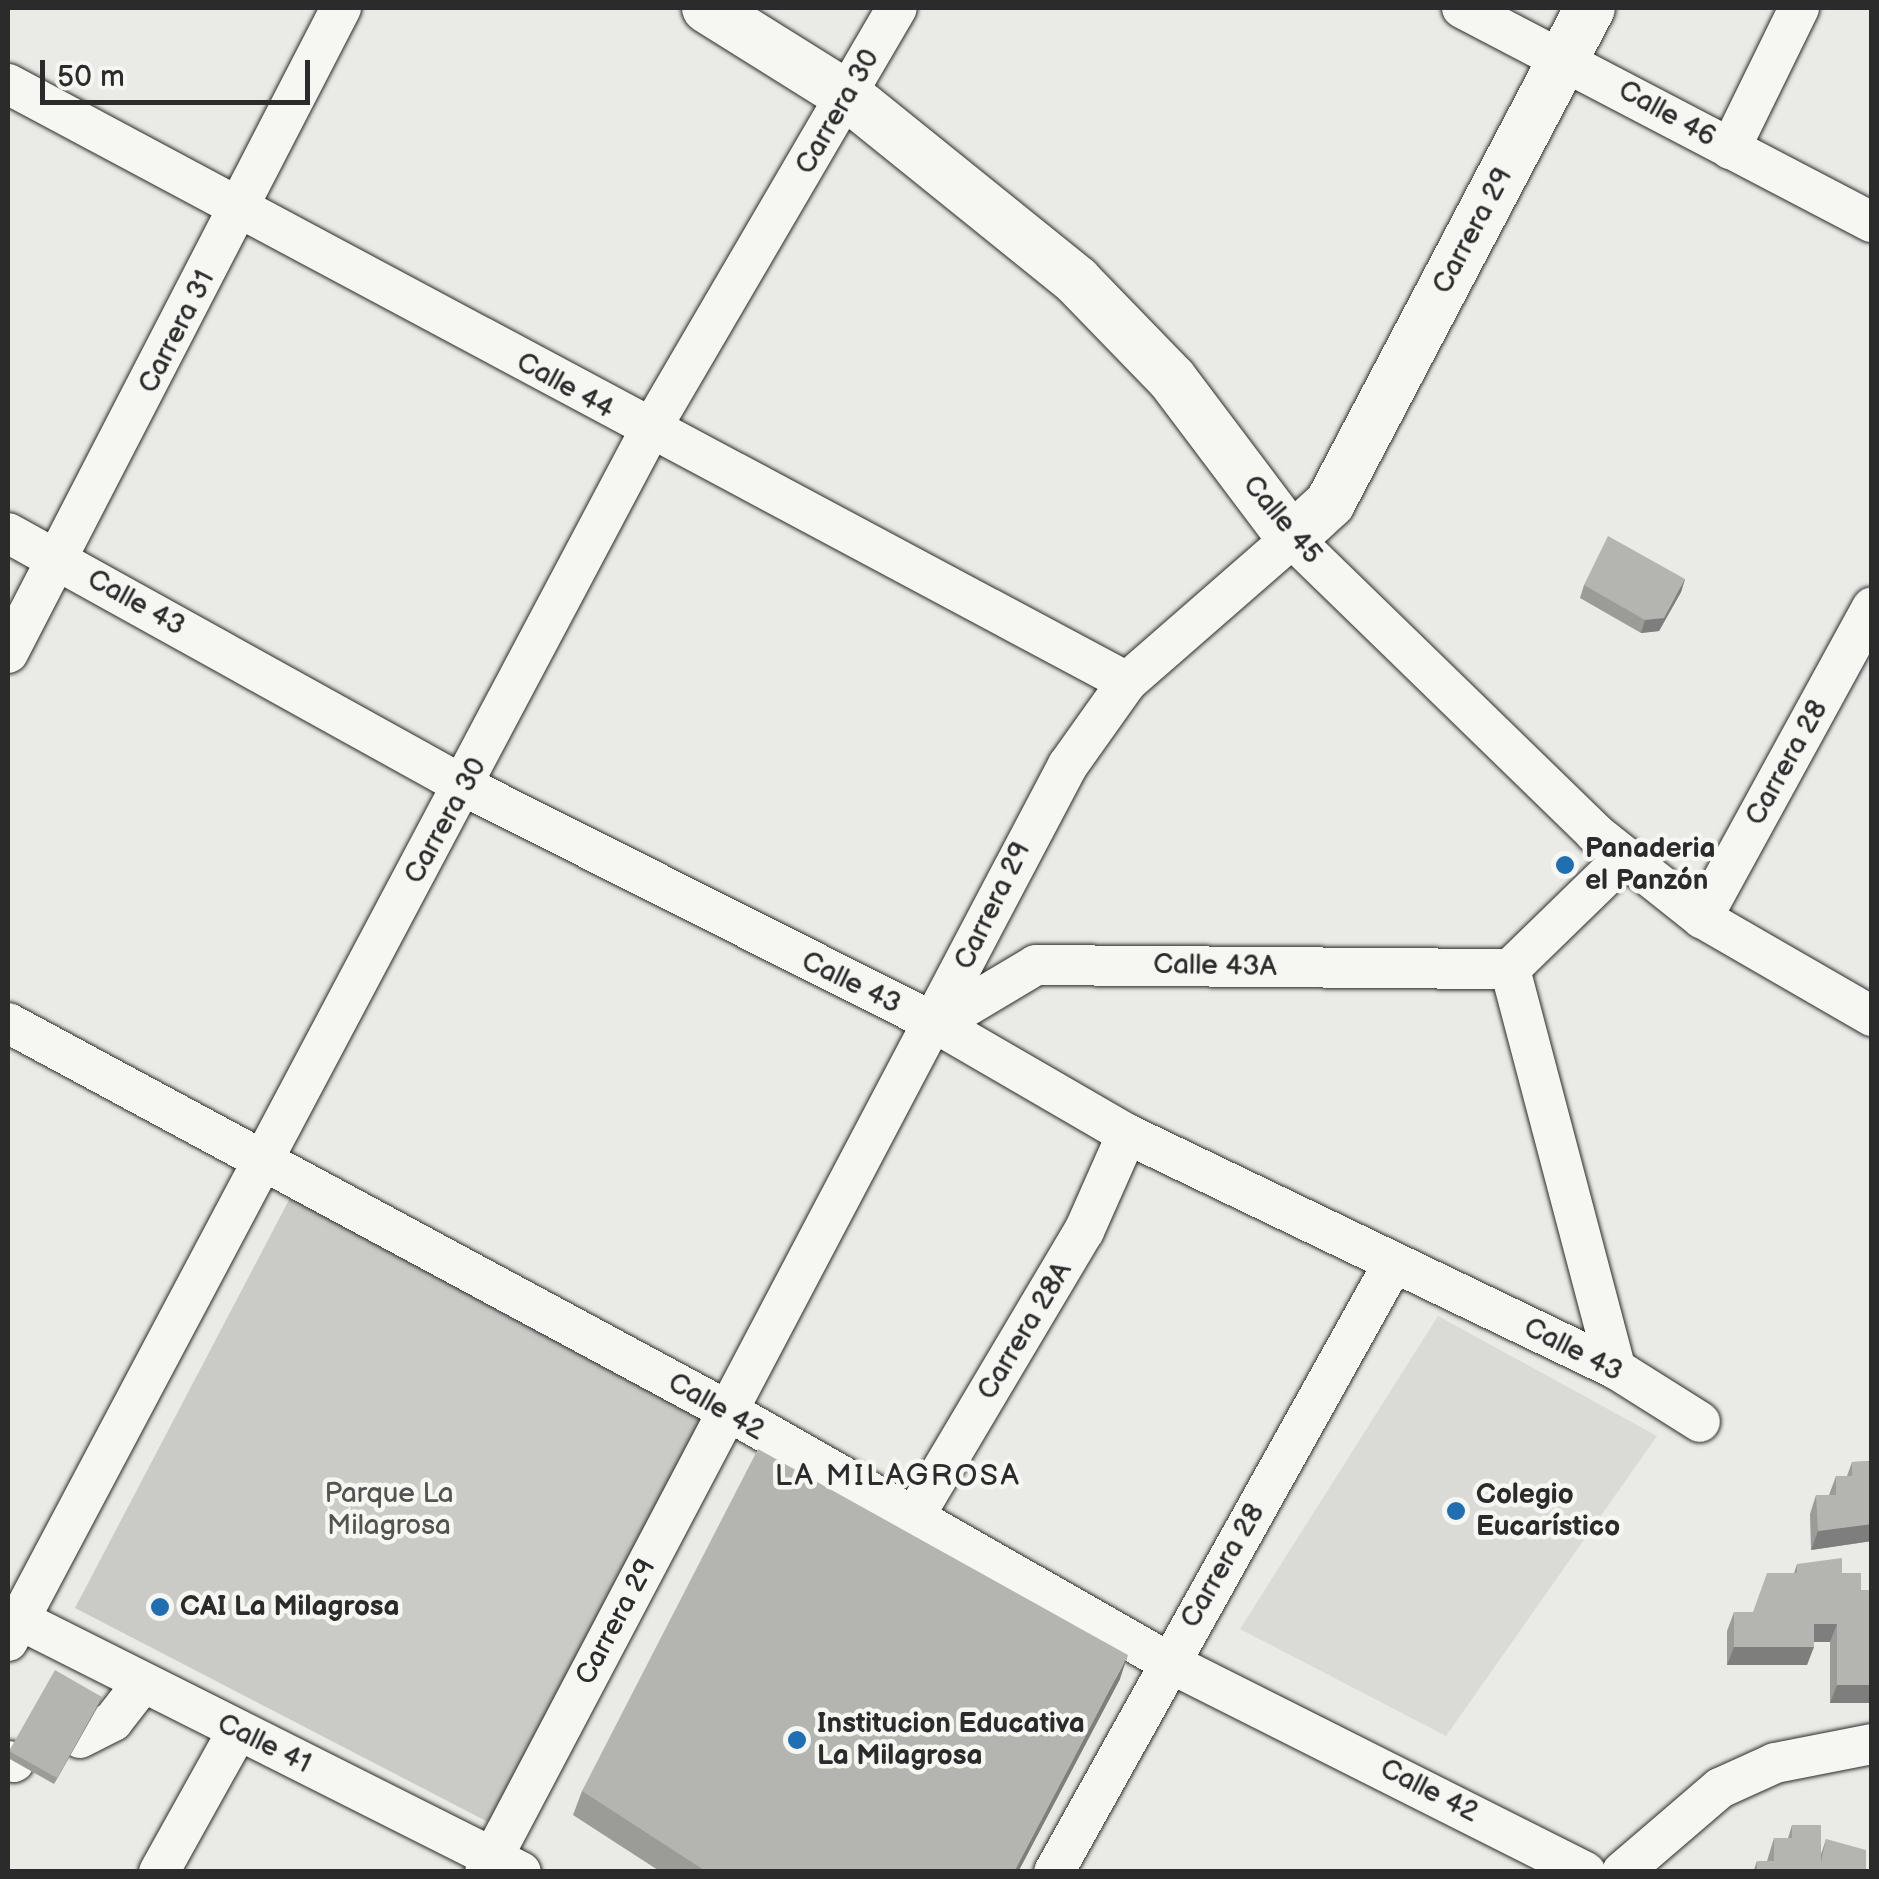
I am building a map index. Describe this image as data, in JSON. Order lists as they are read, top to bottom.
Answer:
{
  "streets": {
    "main road": ["Carrera 29", "Calle 45"],
    "street": [
      "Carrera 30",
      "Calle 46",
      "Carrera 31",
      "Calle 44",
      "Calle 43",
      "Carrera 28",
      "Calle 43A",
      "Carrera 28A",
      "Calle 42",
      "Calle 41"
    ]
  },
  "crossings": [
    ["Carrera 30", "Calle 44"],
    ["Carrera 30", "Calle 45"],
    ["Carrera 30", "Calle 43"],
    ["Carrera 30", "Calle 42"],
    ["Carrera 30", "Calle 41"],
    ["Calle 46", "Carrera 29"],
    ["Carrera 29", "Calle 44"],
    ["Carrera 29", "Calle 45"],
    ["Carrera 29", "Calle 43"],
    ["Carrera 29", "Calle 43A"],
    ["Carrera 29", "Calle 42"],
    ["Carrera 29", "Calle 41"],
    ["Carrera 31", "Calle 44"],
    ["Carrera 31", "Calle 43"],
    ["Calle 45", "Carrera 28"],
    ["Calle 43", "Carrera 28"],
    ["Calle 43", "Calle 43A"],
    ["Calle 43", "Carrera 28A"],
    ["Carrera 28", "Calle 42"],
    ["Carrera 28A", "Calle 42"]
  ],
  "districts": ["LA MILAGROSA"],
  "parks": ["Parque La Milagrosa"],
  "places": [
    "Panaderia el Panzón",
    "Colegio Eucarístico",
    "CAI La Milagrosa",
    "Institucion Educativa La Milagrosa"
  ],
  "scale_bar": "50 m"
}
